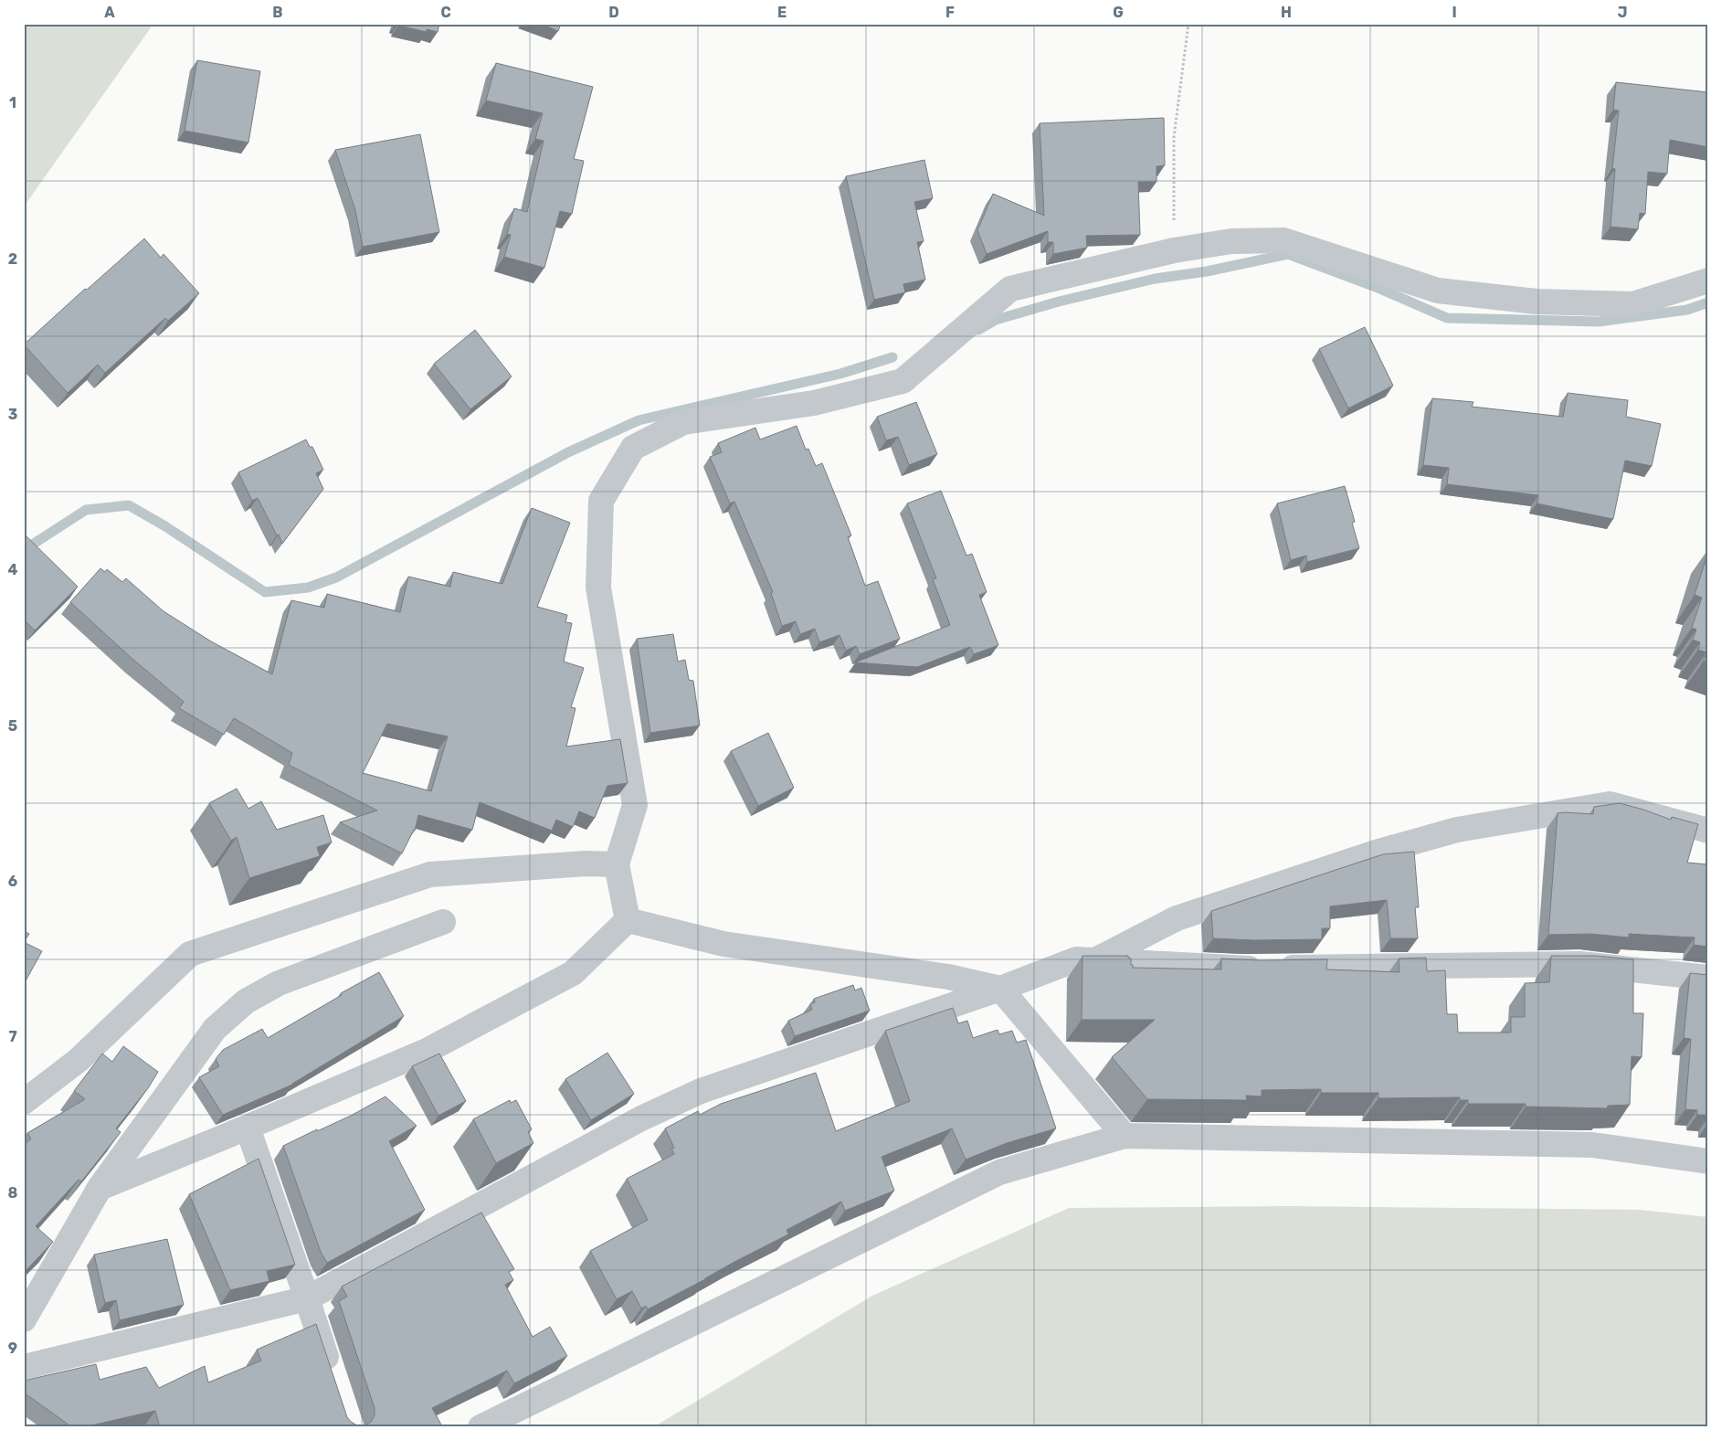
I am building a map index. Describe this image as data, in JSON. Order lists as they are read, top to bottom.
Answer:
{
  "grid": {
    "columns": [
      "A",
      "B",
      "C",
      "D",
      "E",
      "F",
      "G",
      "H",
      "I",
      "J"
    ],
    "rows": [
      "1",
      "2",
      "3",
      "4",
      "5",
      "6",
      "7",
      "8",
      "9"
    ]
  }
}
